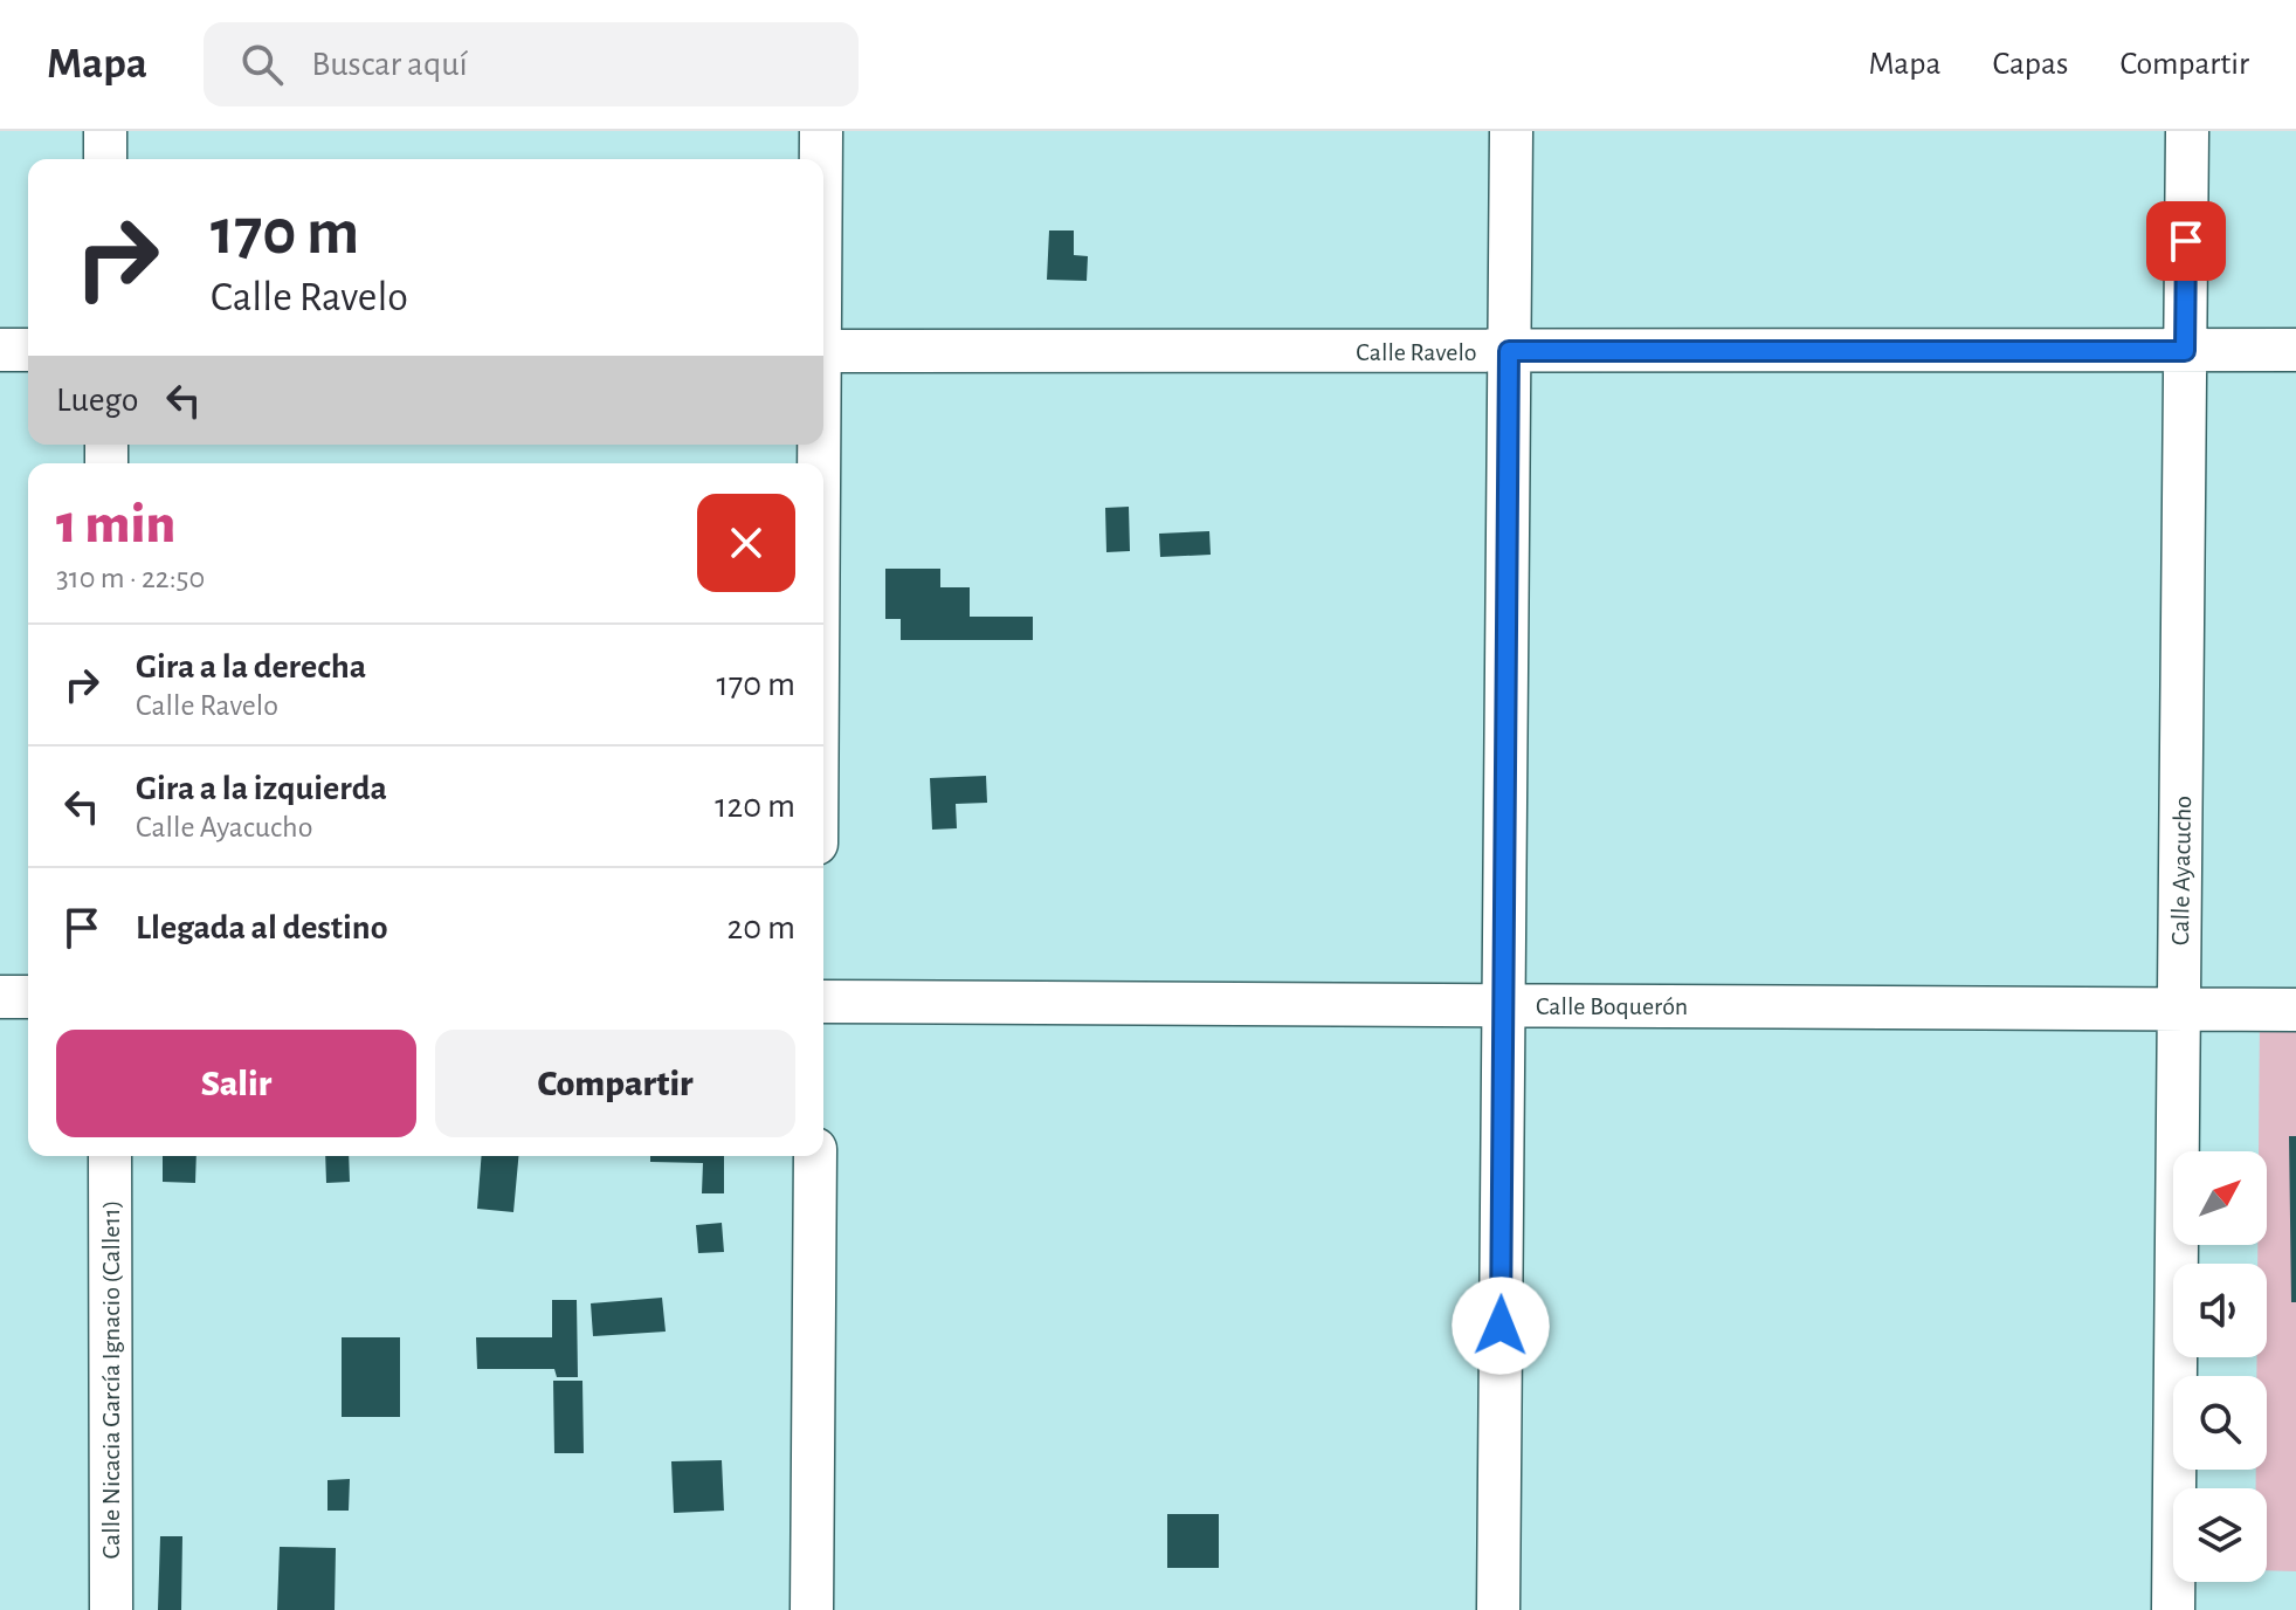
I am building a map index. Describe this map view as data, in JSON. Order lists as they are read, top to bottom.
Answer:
{
  "streets": {
    "street": [
      "Calle Ravelo",
      "Calle Ayacucho",
      "Calle Boquerón",
      "Calle Nicacia García Ignacio (Calle11)"
    ]
  },
  "crossings": [
    ["Calle Ravelo", "Calle Ayacucho"],
    ["Calle Ayacucho", "Calle Boquerón"]
  ],
  "north": "top right",
  "page": {
    "header": "Mapa",
    "search": "Buscar aquí",
    "nav": ["Mapa", "Capas", "Compartir"],
    "turn": ["170 m", "Calle Ravelo"],
    "then": "Luego",
    "heading": ["1 min", "310 m · 22:50"],
    "list": [
      {
        "name": "Gira a la derecha",
        "note": "Calle Ravelo",
        "value": "170 m"
      },
      {
        "name": "Gira a la izquierda",
        "note": "Calle Ayacucho",
        "value": "120 m"
      },
      {
        "name": "Llegada al destino",
        "value": "20 m"
      }
    ],
    "buttons": ["Salir", "Compartir"]
  }
}
